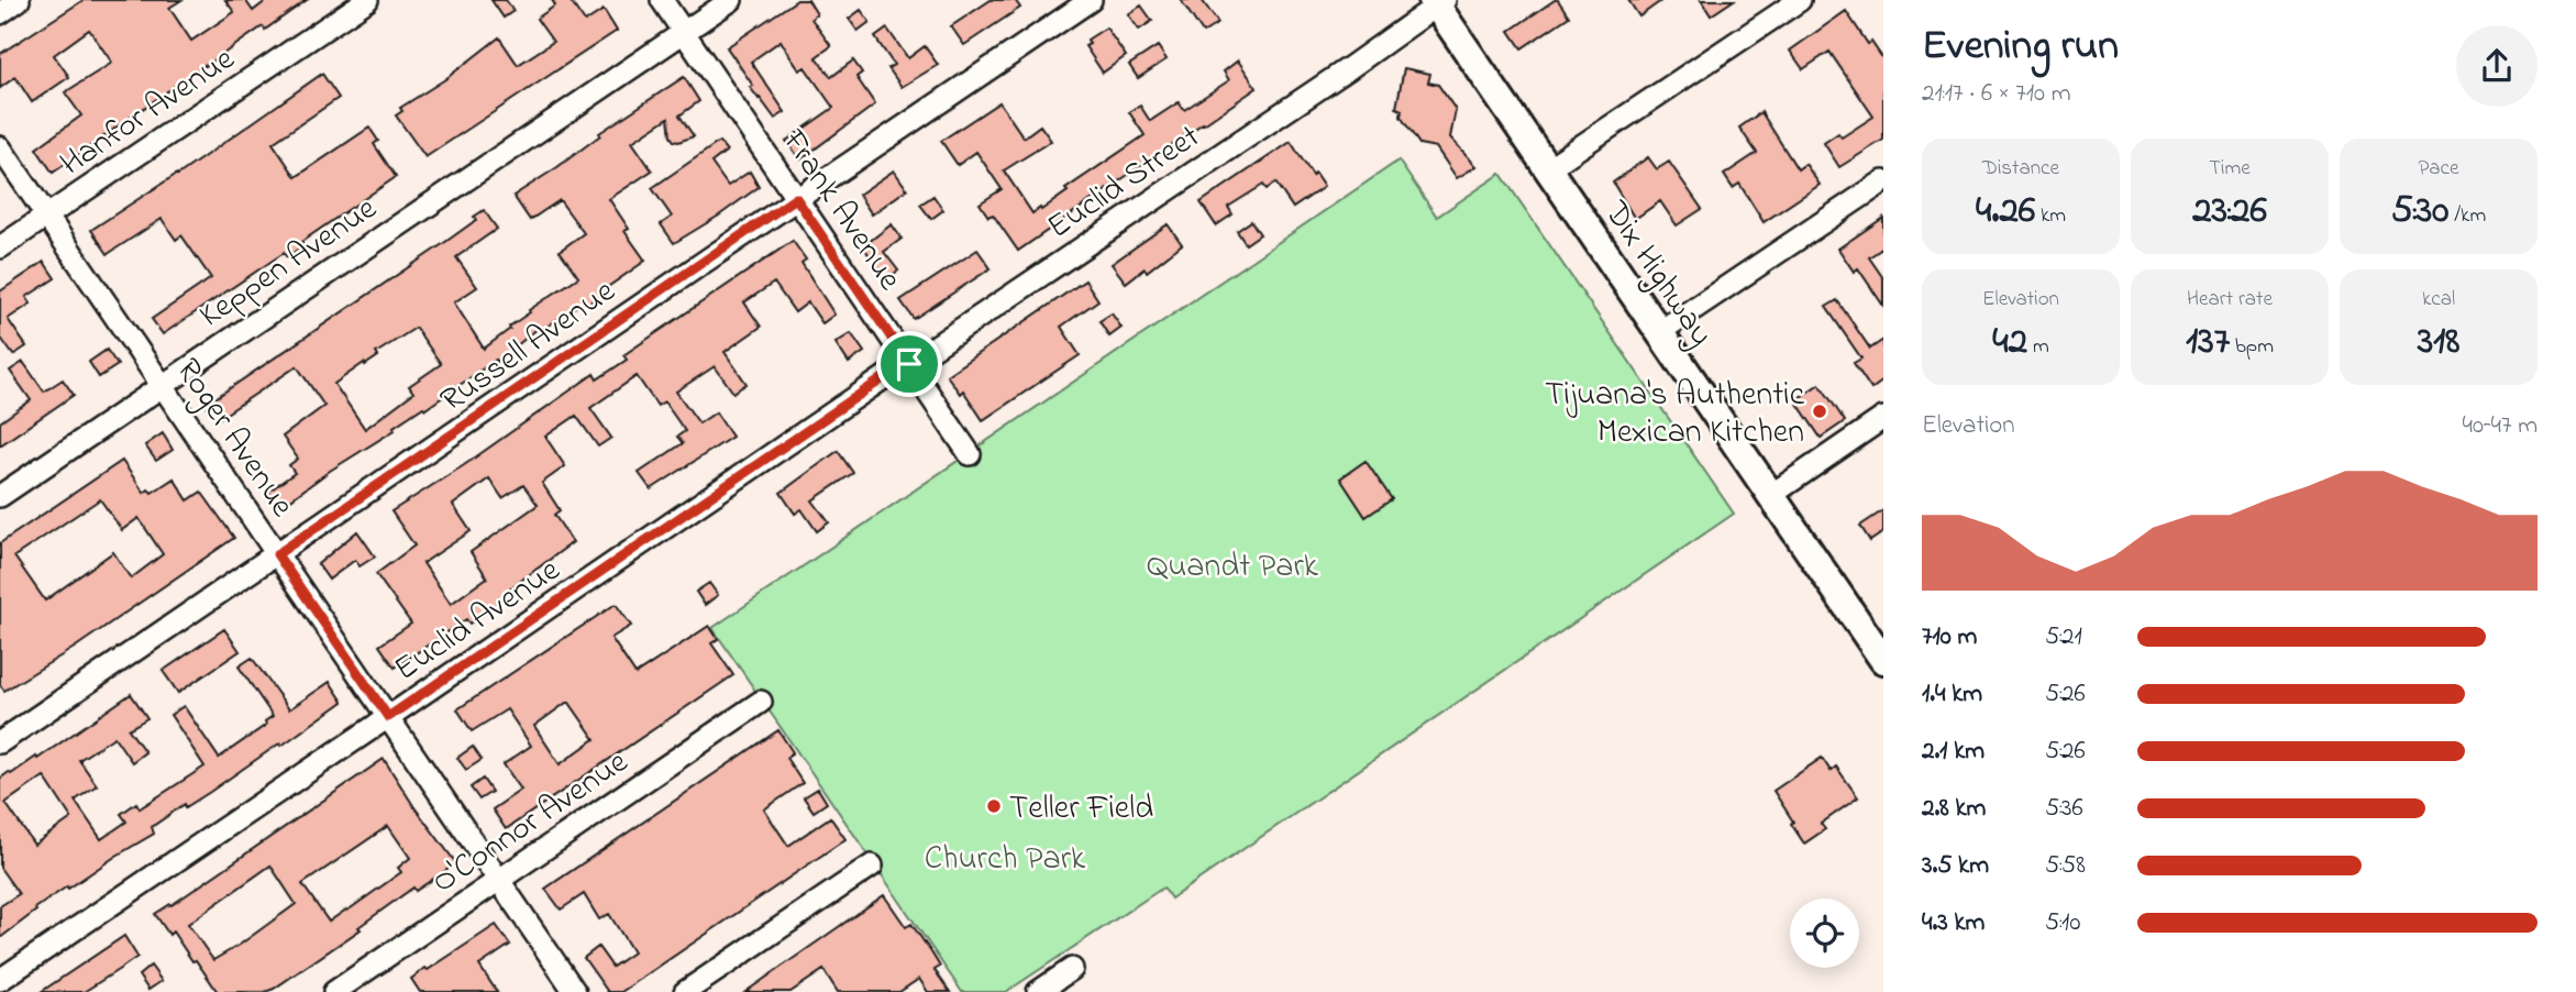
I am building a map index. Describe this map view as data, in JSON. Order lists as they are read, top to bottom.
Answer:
{
  "streets": {
    "main road": ["Dix Highway"],
    "street": [
      "Hanfor Avenue",
      "Euclid Street",
      "Frank Avenue",
      "Keppen Avenue",
      "Russell Avenue",
      "Roger Avenue",
      "Euclid Avenue",
      "O'Connor Avenue"
    ]
  },
  "crossings": [
    ["Hanfor Avenue", "Roger Avenue"],
    ["Euclid Street", "Frank Avenue"],
    ["Euclid Street", "Dix Highway"],
    ["Euclid Street", "Euclid Avenue"],
    ["Frank Avenue", "Keppen Avenue"],
    ["Frank Avenue", "Russell Avenue"],
    ["Keppen Avenue", "Roger Avenue"],
    ["Russell Avenue", "Roger Avenue"],
    ["Roger Avenue", "Euclid Avenue"],
    ["Roger Avenue", "O'Connor Avenue"]
  ],
  "parks": ["Quandt Park", "Church Park"],
  "places": ["Tijuana's Authentic Mexican Kitchen", "Teller Field"],
  "page": {
    "heading": ["Evening run", "21:17 · 6 × 710 m"],
    "stats": [
      ["Distance", "4.26 km"],
      ["Time", "23:26"],
      ["Pace", "5:30 /km"],
      ["Elevation", "42 m"],
      ["Heart rate", "137 bpm"],
      ["kcal", "318"]
    ],
    "chart": ["Elevation", "40–47 m"],
    "list": [
      {
        "name": "710 m",
        "note": "5:21"
      },
      {
        "name": "1.4 km",
        "note": "5:26"
      },
      {
        "name": "2.1 km",
        "note": "5:26"
      },
      {
        "name": "2.8 km",
        "note": "5:36"
      },
      {
        "name": "3.5 km",
        "note": "5:58"
      },
      {
        "name": "4.3 km",
        "note": "5:10"
      }
    ]
  }
}
